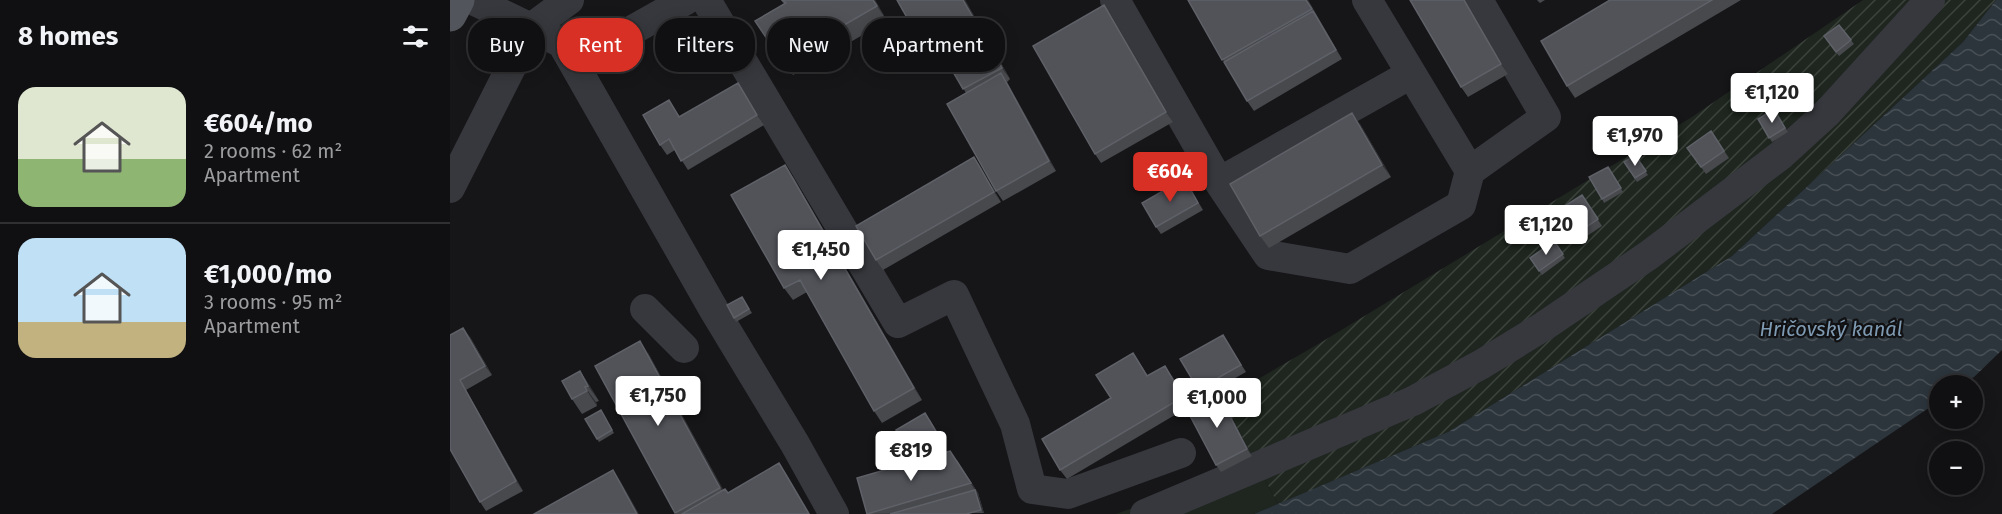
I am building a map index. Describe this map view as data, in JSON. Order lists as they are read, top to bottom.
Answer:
{
  "water": ["Hričovský kanál"],
  "page": {
    "heading": "8 homes",
    "chip": [
      "Buy",
      "Rent",
      "Filters",
      "New",
      "Apartment"
    ],
    "list": [
      {
        "name": "€604/mo",
        "note": "2 rooms · 62 m² · Apartment"
      },
      {
        "name": "€1,000/mo",
        "note": "3 rooms · 95 m² · Apartment"
      }
    ],
    "price": [
      "€1,120",
      "€1,970",
      "€604",
      "€1,120",
      "€1,450",
      "€1,750",
      "€1,000",
      "€819"
    ],
    "map_buttons": ["+", "−"]
  }
}
